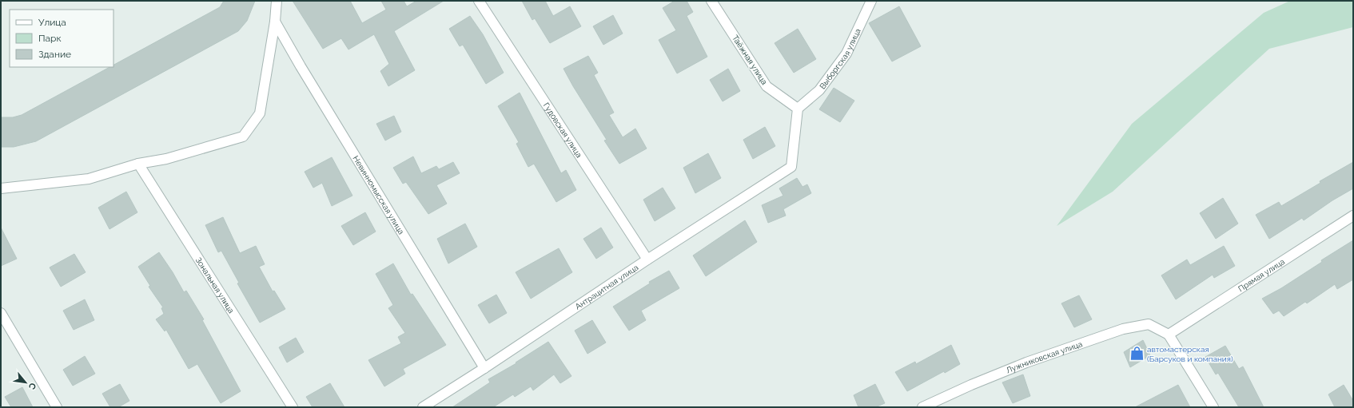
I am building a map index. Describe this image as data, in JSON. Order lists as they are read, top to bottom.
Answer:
{
  "streets": {
    "street": [
      "Выборгская улица",
      "Таёжная улица",
      "Гудовская улица",
      "Невинномысская улица",
      "Прямая улица",
      "Зональная улица",
      "Антрацитная улица",
      "Лужниковская улица"
    ]
  },
  "crossings": [
    ["Выборгская улица", "Таёжная улица"],
    ["Выборгская улица", "Антрацитная улица"],
    ["Таёжная улица", "Антрацитная улица"],
    ["Гудовская улица", "Антрацитная улица"],
    ["Невинномысская улица", "Антрацитная улица"],
    ["Прямая улица", "Лужниковская улица"]
  ],
  "places": {
    "shop": ["автомастерская (Барсуков и компания)"]
  },
  "legend": ["Улица", "Парк", "Здание"],
  "north": "bottom right"
}
